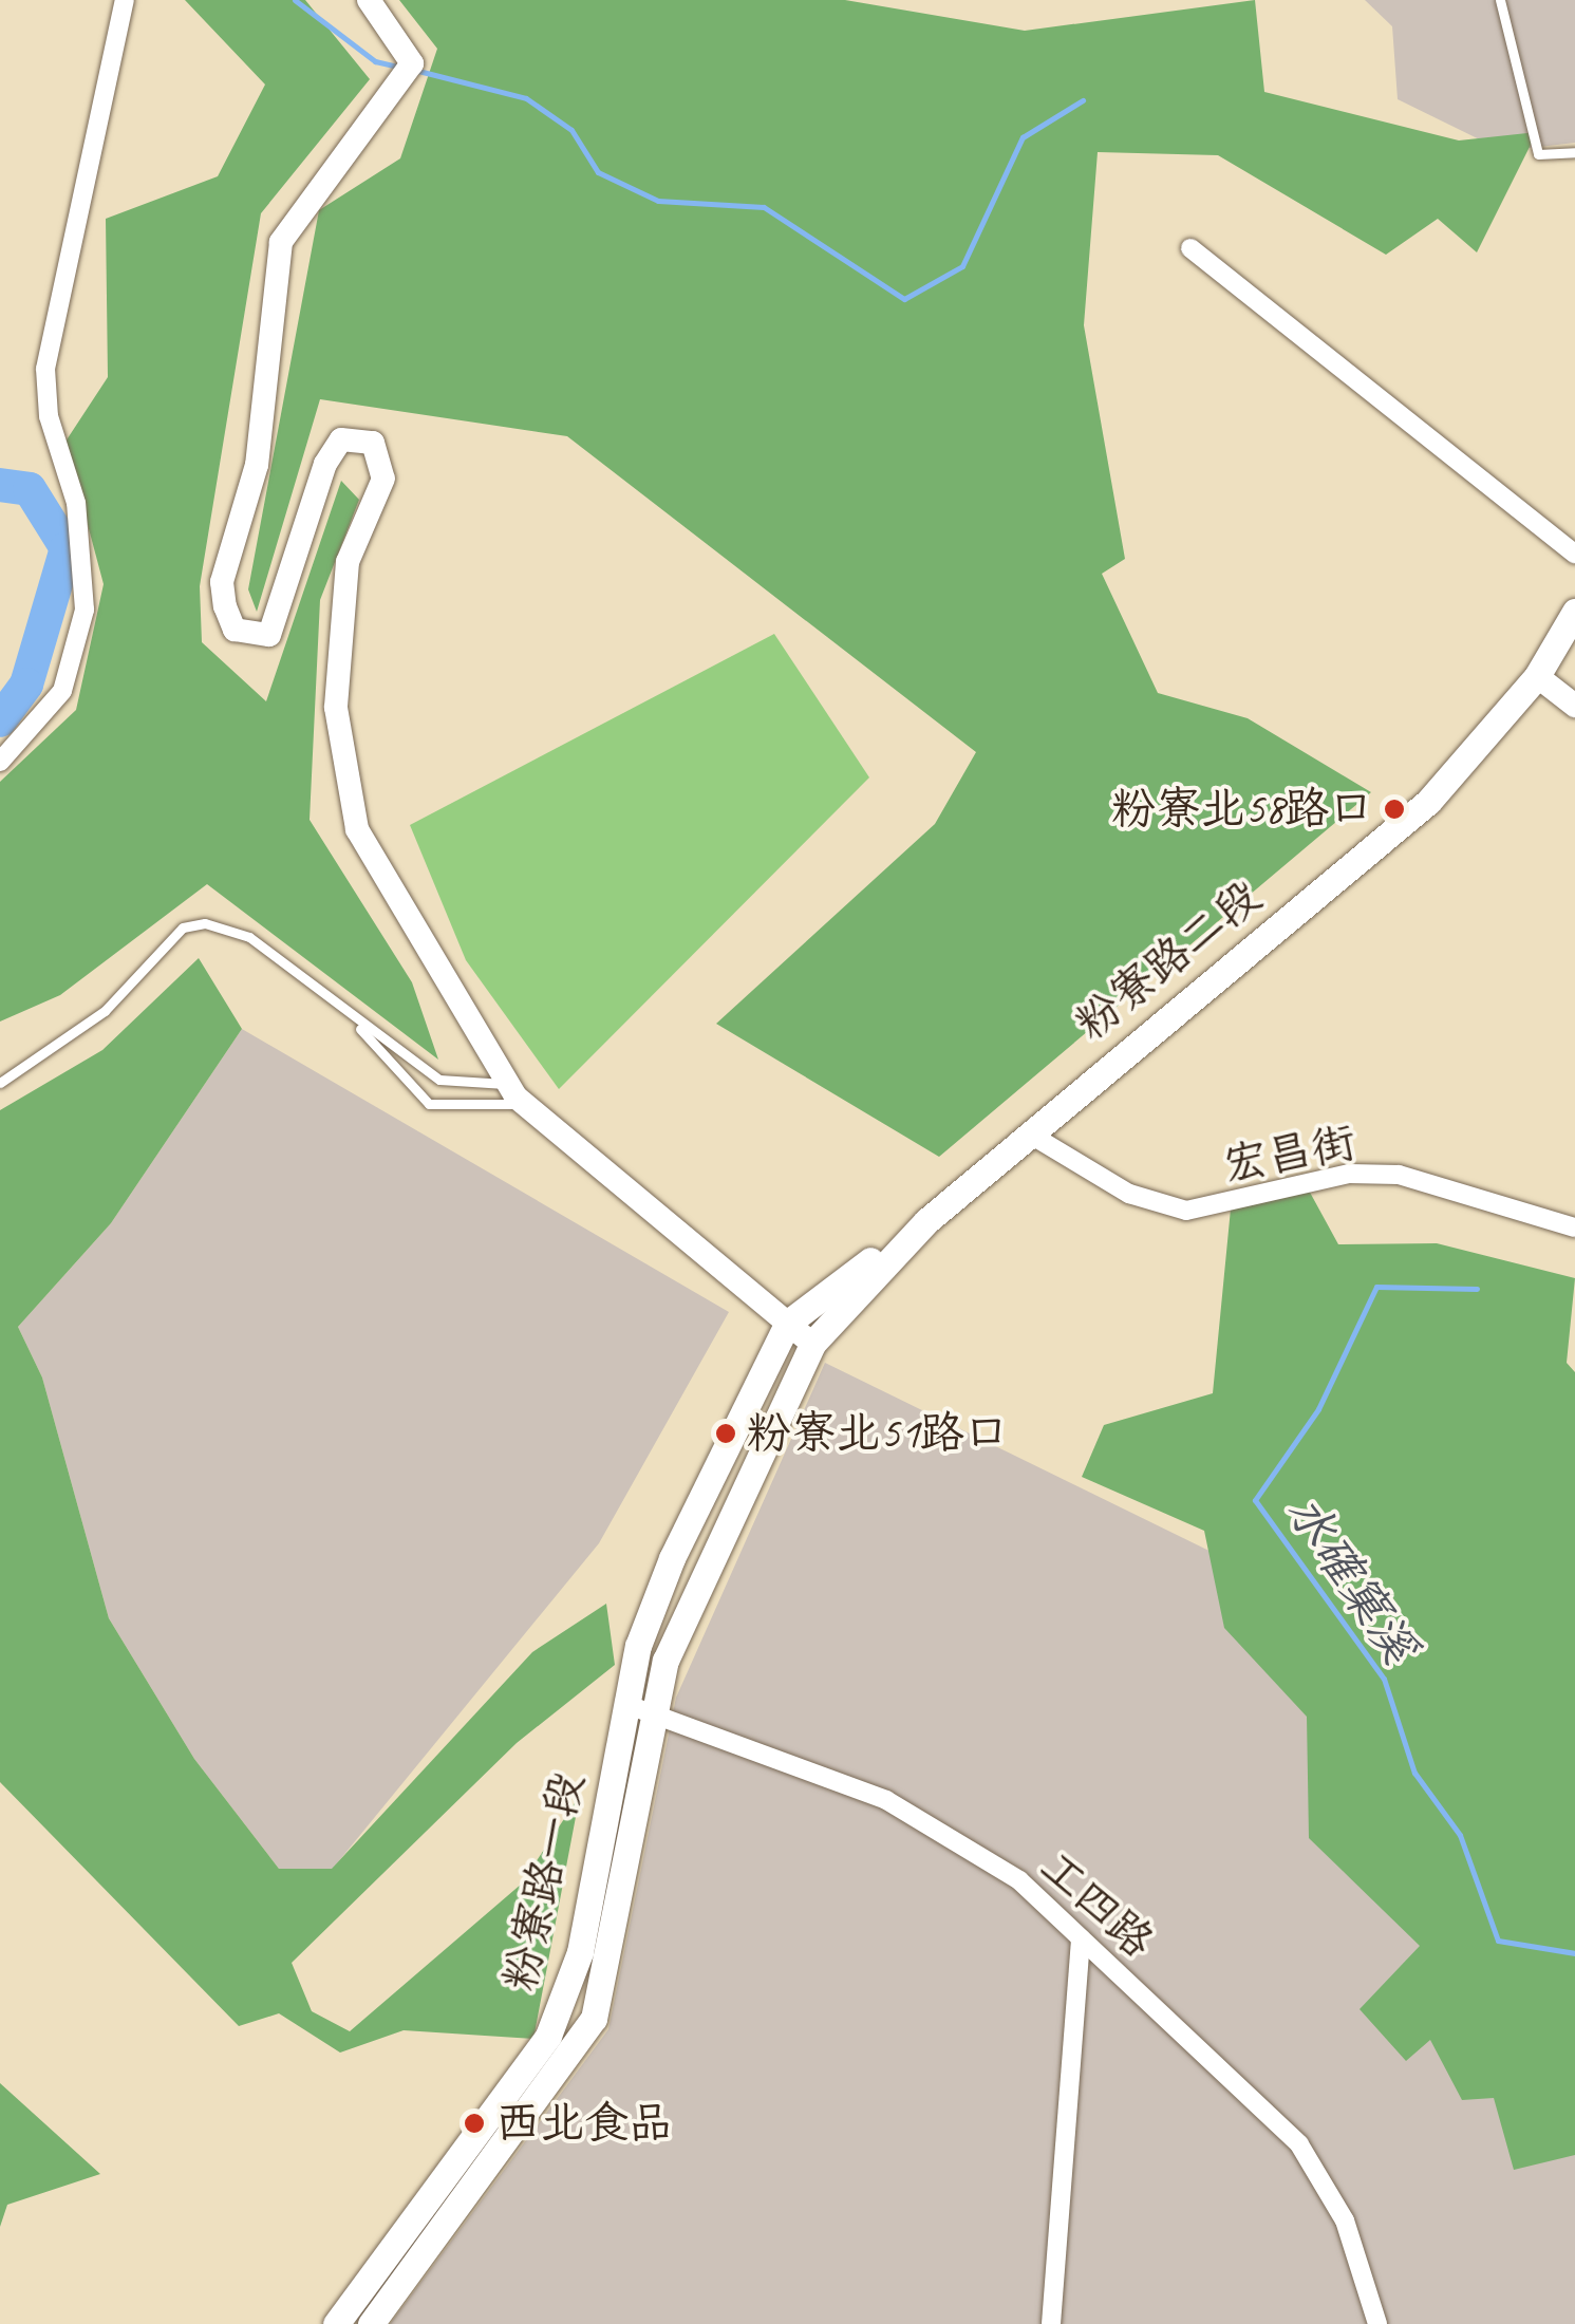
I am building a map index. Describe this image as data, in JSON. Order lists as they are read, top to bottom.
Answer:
{
  "streets": {
    "main road": ["粉寮路二段", "粉寮路一段"],
    "street": ["宏昌街", "工四路"]
  },
  "crossings": [
    ["粉寮路二段", "宏昌街"],
    ["粉寮路二段", "粉寮路一段"],
    ["粉寮路二段", "工四路"],
    ["粉寮路一段", "工四路"]
  ],
  "water": ["水確窠溪"],
  "places": ["粉寮北58路口", "粉寮北51路口", "西北食品"]
}
